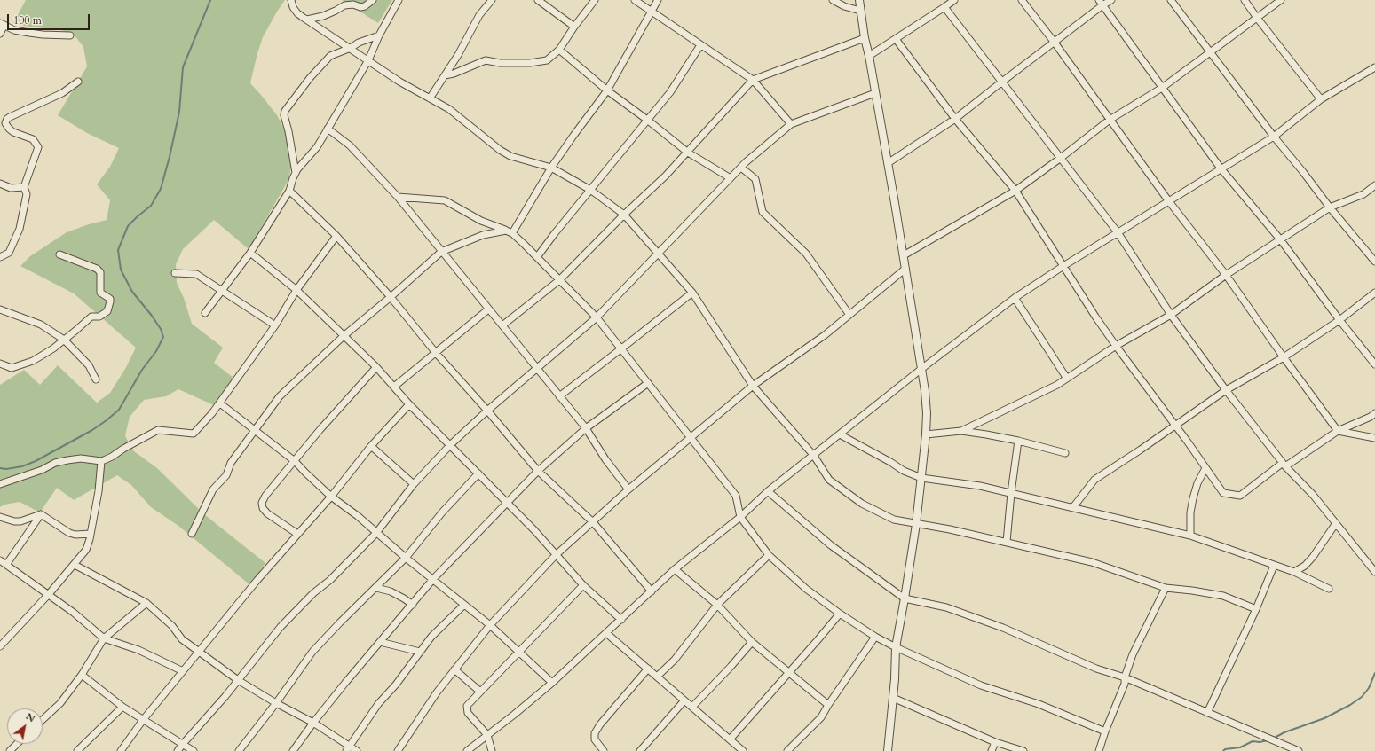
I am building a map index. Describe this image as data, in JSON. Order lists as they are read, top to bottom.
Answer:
{
  "scale_bar": "100 m",
  "north": "top right"
}
